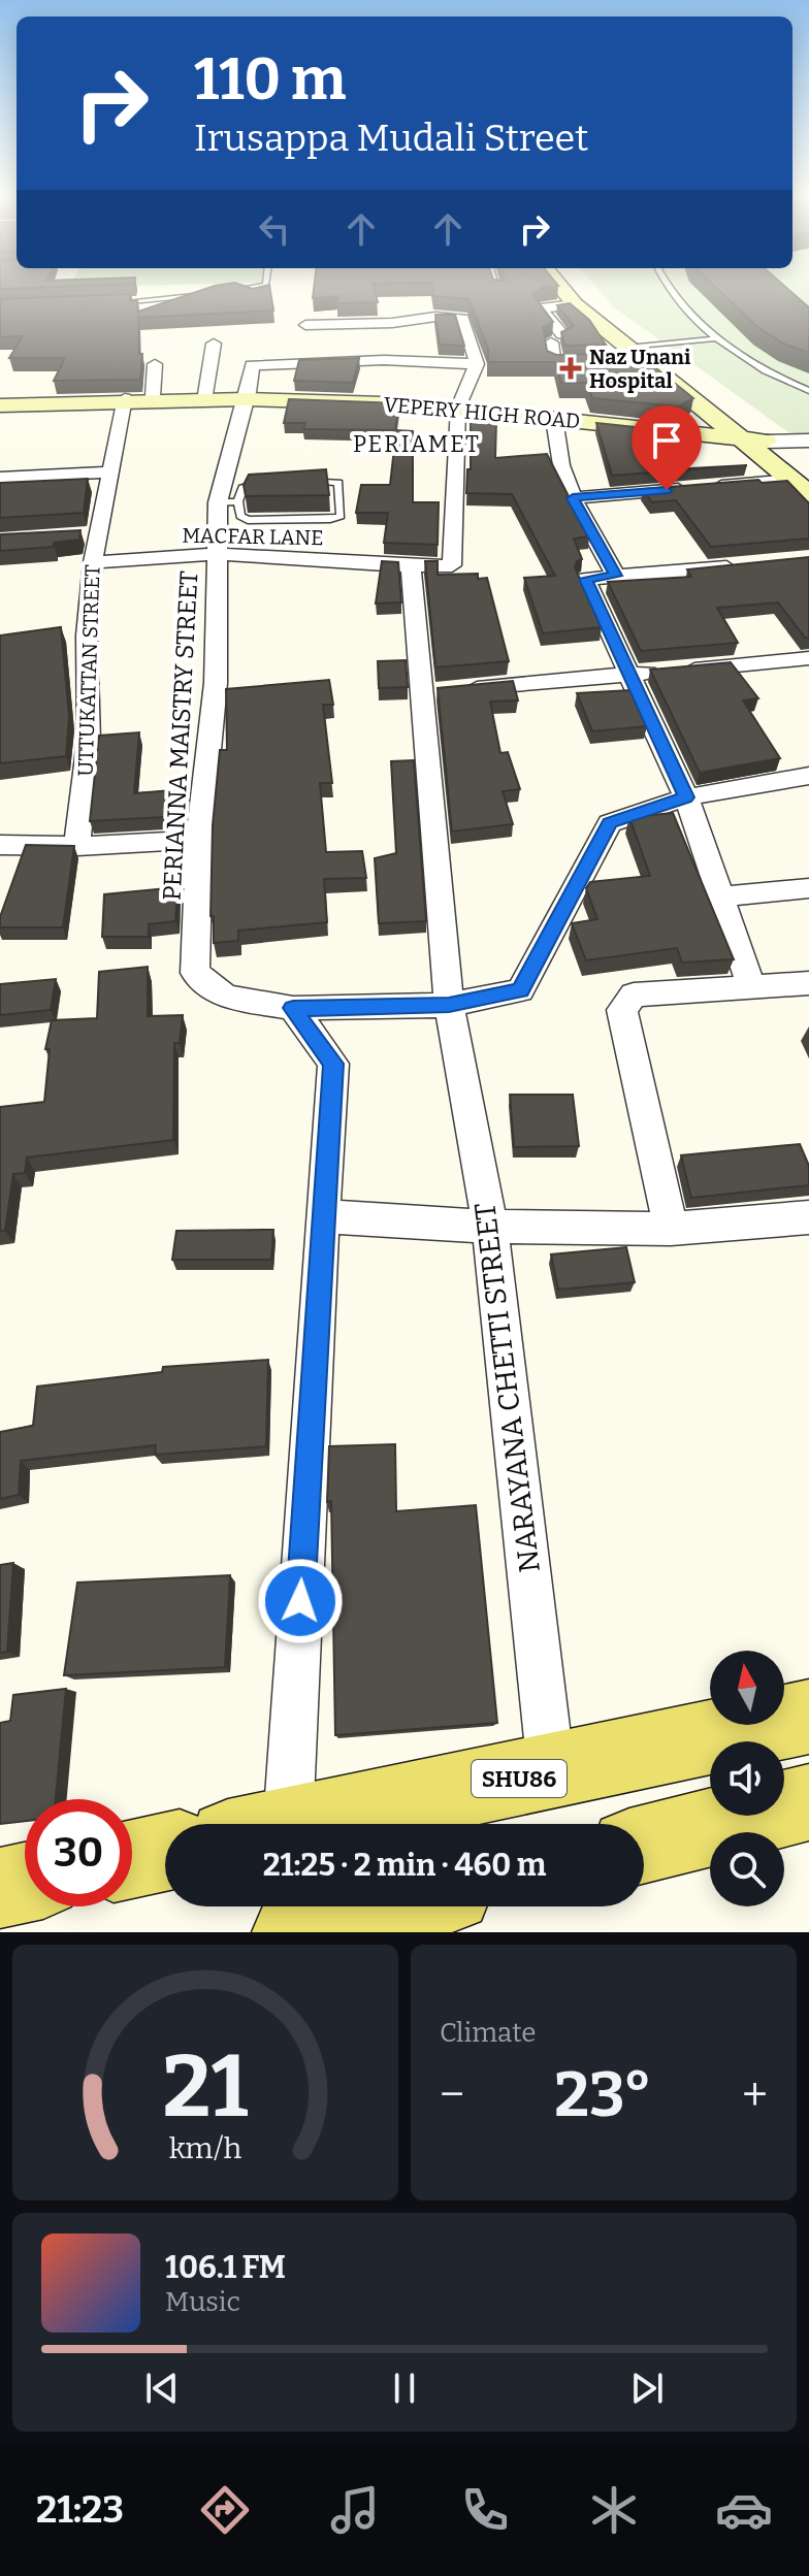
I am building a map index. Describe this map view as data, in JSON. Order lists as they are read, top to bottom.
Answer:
{
  "streets": {
    "main road": ["VEPERY HIGH ROAD", "SHU86"],
    "street": [
      "MACFAR LANE",
      "UTTUKATTAN STREET",
      "PERIANNA MAISTRY STREET",
      "NARAYANA CHETTI STREET"
    ]
  },
  "crossings": [
    ["VEPERY HIGH ROAD", "MACFAR LANE"],
    ["VEPERY HIGH ROAD", "UTTUKATTAN STREET"],
    ["VEPERY HIGH ROAD", "PERIANNA MAISTRY STREET"],
    ["MACFAR LANE", "UTTUKATTAN STREET"],
    ["MACFAR LANE", "PERIANNA MAISTRY STREET"],
    ["MACFAR LANE", "NARAYANA CHETTI STREET"],
    ["NARAYANA CHETTI STREET", "SHU86"]
  ],
  "districts": ["PERIAMET"],
  "places": {
    "health": ["Naz Unani Hospital"]
  },
  "north": "top",
  "page": {
    "turn": ["110 m", "Irusappa Mudali Street"],
    "limit": "30",
    "trip": "21:25 · 2 min · 460 m",
    "tile": "Climate",
    "heat": ["−", "23°", "+"],
    "song": ["106.1 FM", "Music"],
    "tabs": "21:23",
    "gauge": ["21", "km/h"]
  }
}
